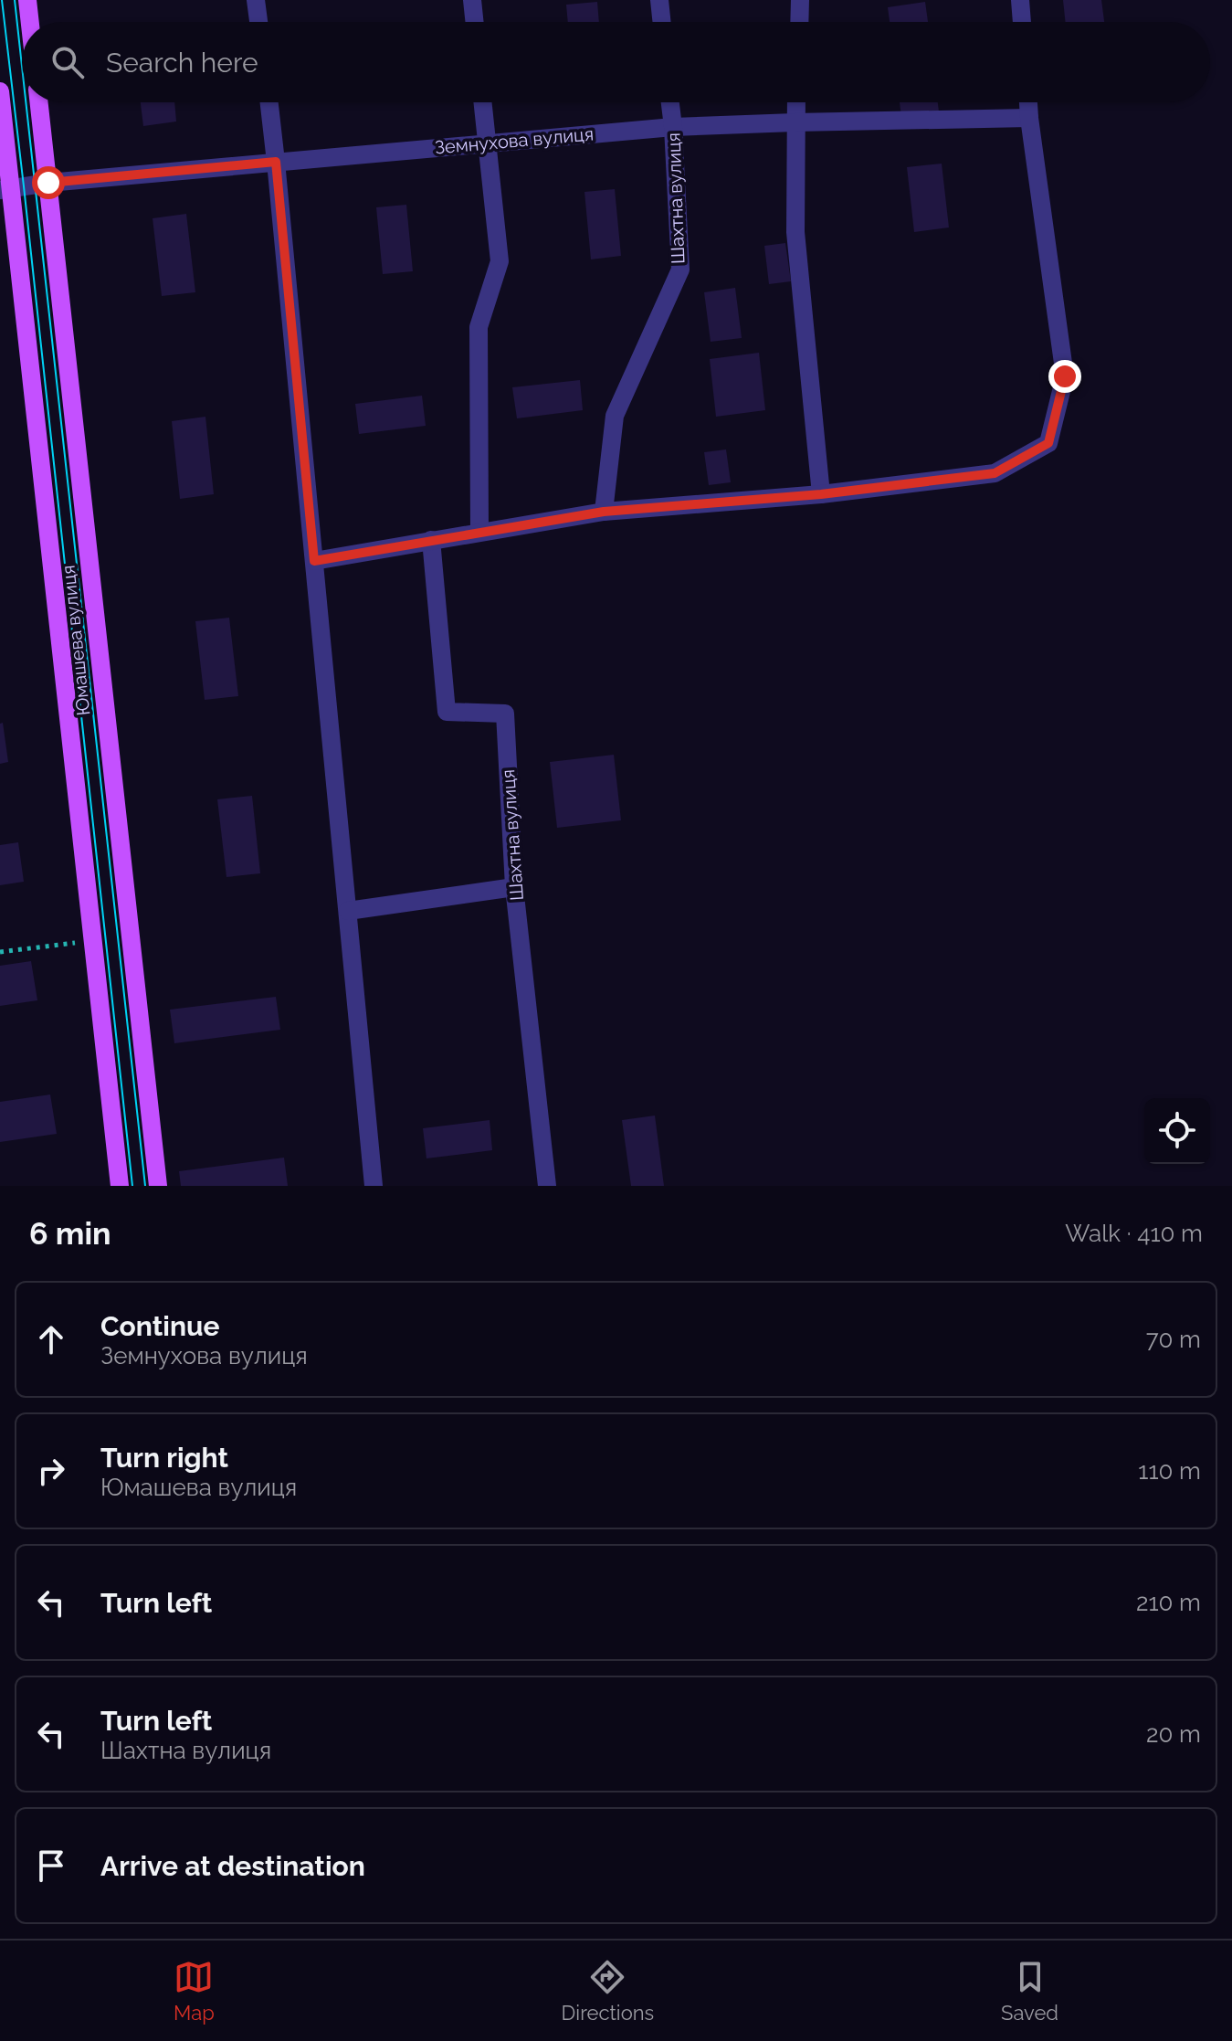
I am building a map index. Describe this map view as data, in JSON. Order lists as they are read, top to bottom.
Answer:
{
  "streets": {
    "main road": ["Юмашева вулиця"],
    "street": ["Земнухова вулиця", "Шахтна вулиця"]
  },
  "crossings": [
    ["Земнухова вулиця", "Шахтна вулиця"],
    ["Земнухова вулиця", "Юмашева вулиця"]
  ],
  "page": {
    "search": "Search here",
    "heading": ["6 min", "Walk · 410 m"],
    "list": [
      ["Continue", "Земнухова вулиця", "70 m"],
      ["Turn right", "Юмашева вулиця", "110 m"],
      ["Turn left", "210 m"],
      ["Turn left", "Шахтна вулиця", "20 m"],
      "Arrive at destination"
    ],
    "nav": ["Map", "Directions", "Saved"]
  }
}
